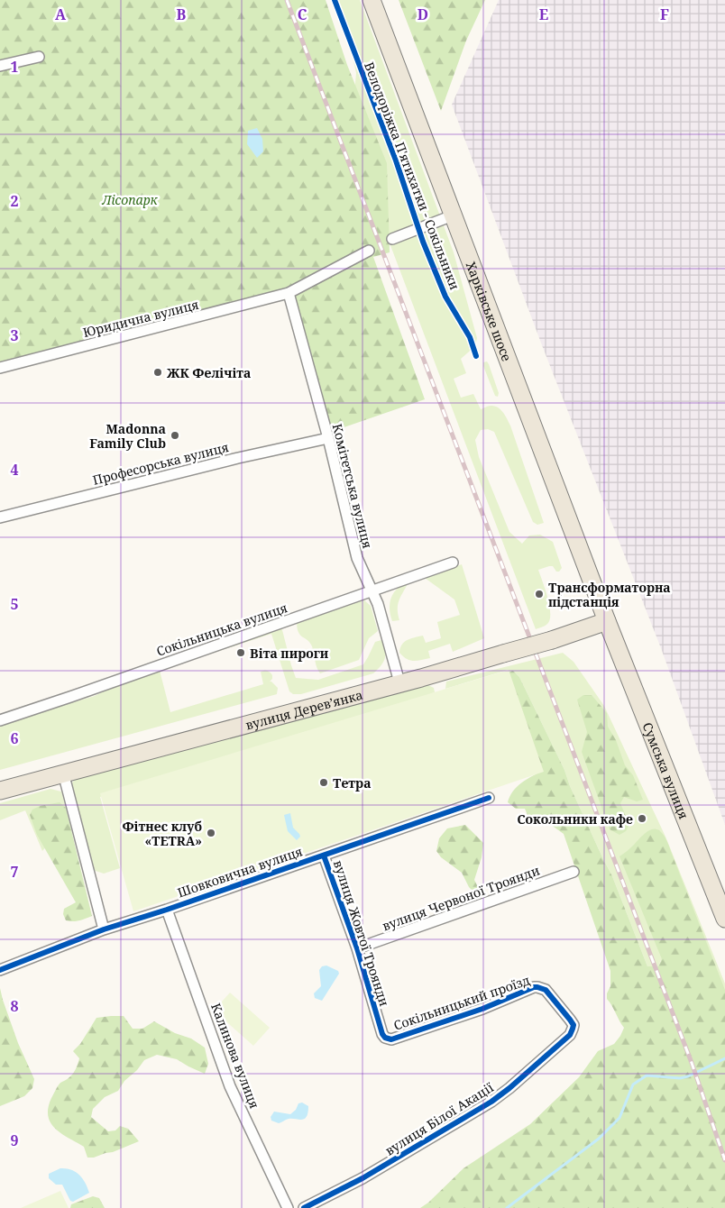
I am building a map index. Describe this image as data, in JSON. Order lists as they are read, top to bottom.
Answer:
{
  "streets": {
    "main road": ["Харківське шосе", "вулиця Дерев’янка", "Сумська вулиця"],
    "street": [
      "Юридична вулиця",
      "Професорська вулиця",
      "Комітетська вулиця",
      "Сокільницька вулиця",
      "Шовковична вулиця",
      "вулиця Червоної Троянди",
      "вулиця Жовтої Троянди",
      "Сокільницький проїзд",
      "Калинова вулиця",
      "вулиця Білої Акації"
    ],
    "cycle path": ["Велодоріжка П'ятихатки - Сокільники"]
  },
  "crossings": [
    ["Харківське шосе", "вулиця Дерев’янка"],
    ["Харківське шосе", "Сумська вулиця"],
    ["Юридична вулиця", "Комітетська вулиця"],
    ["Професорська вулиця", "Комітетська вулиця"],
    ["Комітетська вулиця", "Сокільницька вулиця"],
    ["Комітетська вулиця", "вулиця Дерев’янка"],
    ["вулиця Дерев’янка", "Сумська вулиця"],
    ["Шовковична вулиця", "вулиця Жовтої Троянди"],
    ["Шовковична вулиця", "Калинова вулиця"],
    ["вулиця Червоної Троянди", "вулиця Жовтої Троянди"],
    ["вулиця Жовтої Троянди", "Сокільницький проїзд"],
    ["Сокільницький проїзд", "вулиця Білої Акації"]
  ],
  "parks": ["Лісопарк"],
  "places": [
    "ЖК Фелічіта",
    "Madonna Family Club",
    "Трансформаторна підстанція",
    "Віта пироги",
    "Тетра",
    "Сокольники кафе",
    "Фітнес клуб «TETRA»"
  ],
  "grid": {
    "columns": [
      "A",
      "B",
      "C",
      "D",
      "E",
      "F"
    ],
    "rows": [
      "1",
      "2",
      "3",
      "4",
      "5",
      "6",
      "7",
      "8",
      "9"
    ]
  }
}
